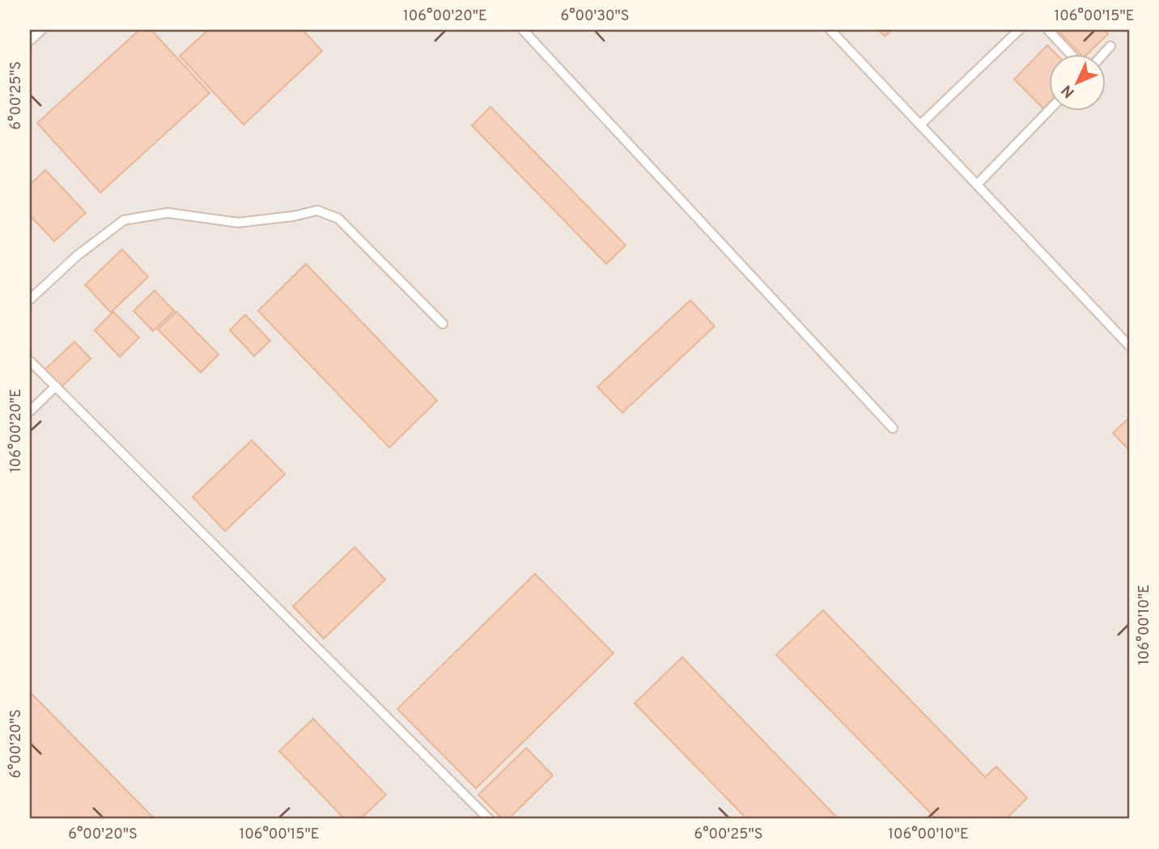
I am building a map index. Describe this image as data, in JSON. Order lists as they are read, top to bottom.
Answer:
{
  "north": "bottom left",
  "coordinates": [
    "106°00'20\"E",
    "6°00'30\"S",
    "106°00'15\"E",
    "6°00'25\"S",
    "106°00'10\"E",
    "6°00'20\"S"
  ]
}
